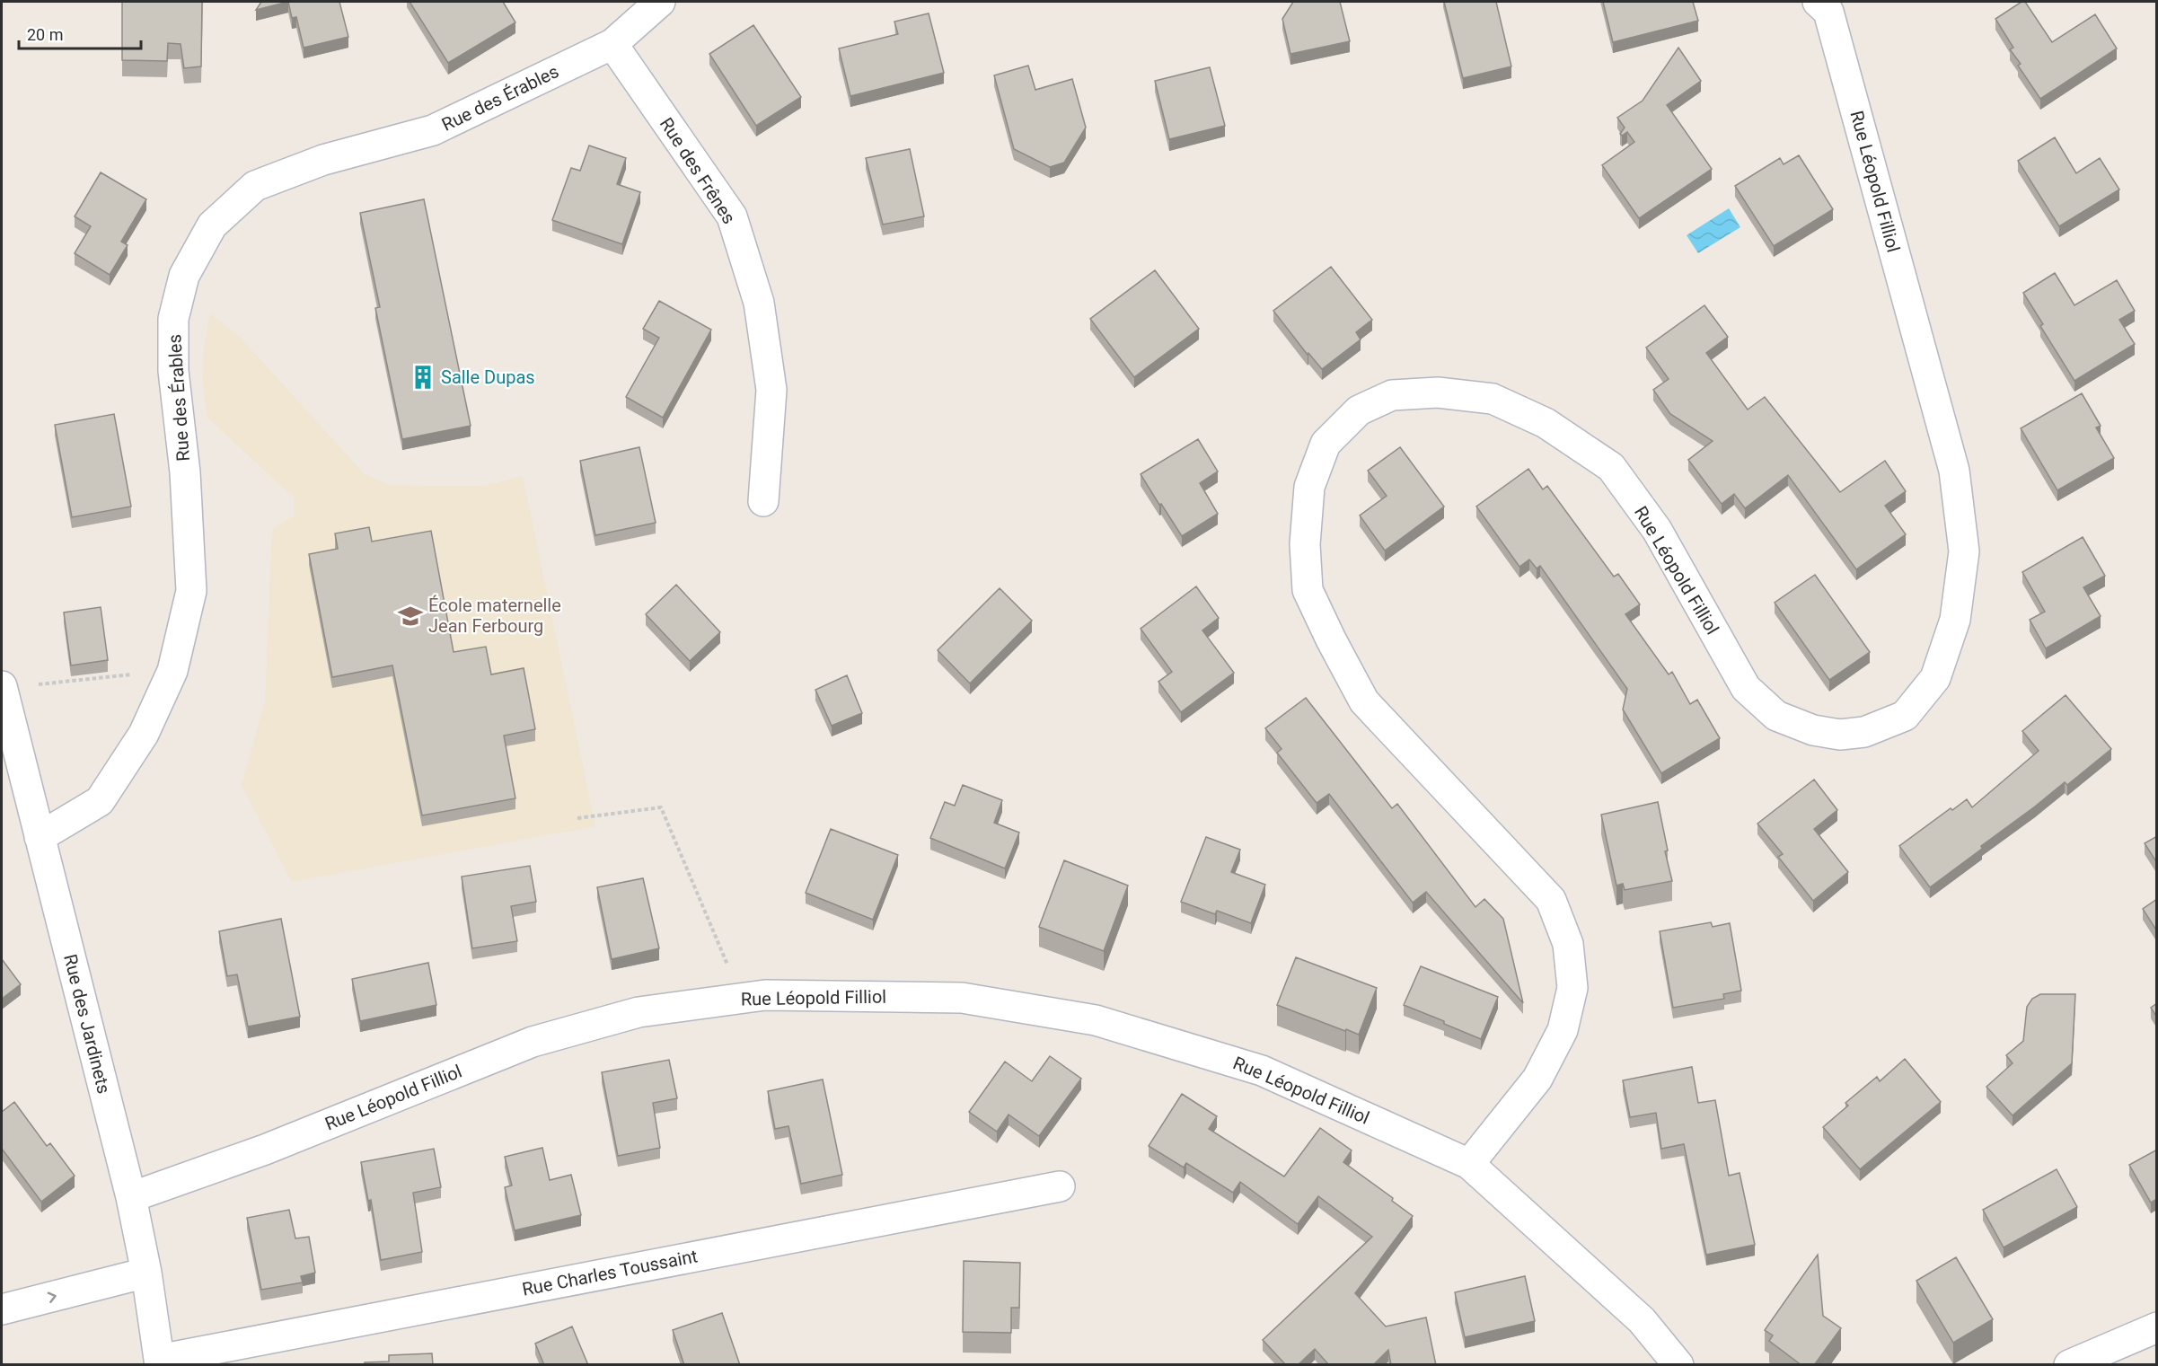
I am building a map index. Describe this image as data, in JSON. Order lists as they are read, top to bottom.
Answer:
{
  "streets": {
    "street": [
      "Rue des Érables",
      "Rue des Frênes",
      "Rue Léopold Filliol",
      "Rue des Jardinets",
      "Rue Charles Toussaint"
    ]
  },
  "crossings": [
    ["Rue des Érables", "Rue des Frênes"],
    ["Rue des Érables", "Rue des Jardinets"],
    ["Rue Léopold Filliol", "Rue des Jardinets"],
    ["Rue des Jardinets", "Rue Charles Toussaint"]
  ],
  "places": {
    "building": ["Salle Dupas"],
    "school or university": ["École maternelle Jean Ferbourg"]
  },
  "scale_bar": "20 m"
}
